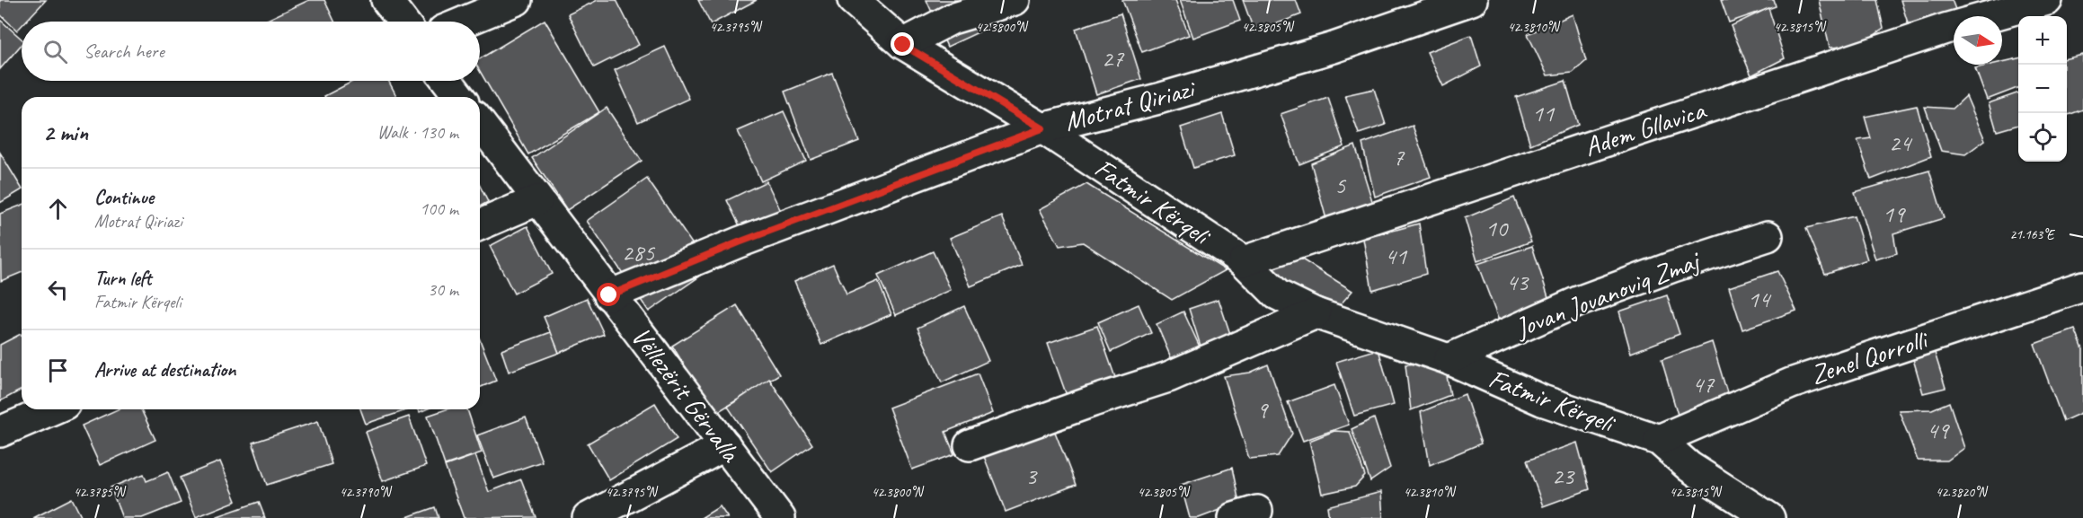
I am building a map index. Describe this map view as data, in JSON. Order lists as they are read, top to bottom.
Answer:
{
  "streets": {
    "street": [
      "Motrat Qiriazi",
      "Adem Gllavica",
      "Fatmir Kërqeli",
      "Jovan Jovanoviq Zmaj",
      "Zenel Qorrolli",
      "Vëllezërit Gërvalla"
    ]
  },
  "crossings": [
    ["Motrat Qiriazi", "Fatmir Kërqeli"],
    ["Motrat Qiriazi", "Vëllezërit Gërvalla"],
    ["Adem Gllavica", "Fatmir Kërqeli"],
    ["Fatmir Kërqeli", "Jovan Jovanoviq Zmaj"],
    ["Fatmir Kërqeli", "Zenel Qorrolli"]
  ],
  "house_numbers": [
    "27",
    "11",
    "24",
    "7",
    "5",
    "19",
    "10",
    "285",
    "41",
    "43",
    "14",
    "47",
    "9",
    "49",
    "3",
    "23"
  ],
  "north": "right",
  "page": {
    "map_buttons": ["+", "−"],
    "search": "Search here",
    "heading": ["2 min", "Walk · 130 m"],
    "list": [
      ["Continue", "Motrat Qiriazi", "100 m"],
      ["Turn left", "Fatmir Kërqeli", "30 m"],
      "Arrive at destination"
    ]
  },
  "coordinates": [
    "42.3795°N",
    "42.3800°N",
    "42.3805°N",
    "42.3810°N",
    "42.3815°N",
    "21.163°E",
    "42.3785°N",
    "42.3790°N",
    "42.3820°N"
  ]
}
